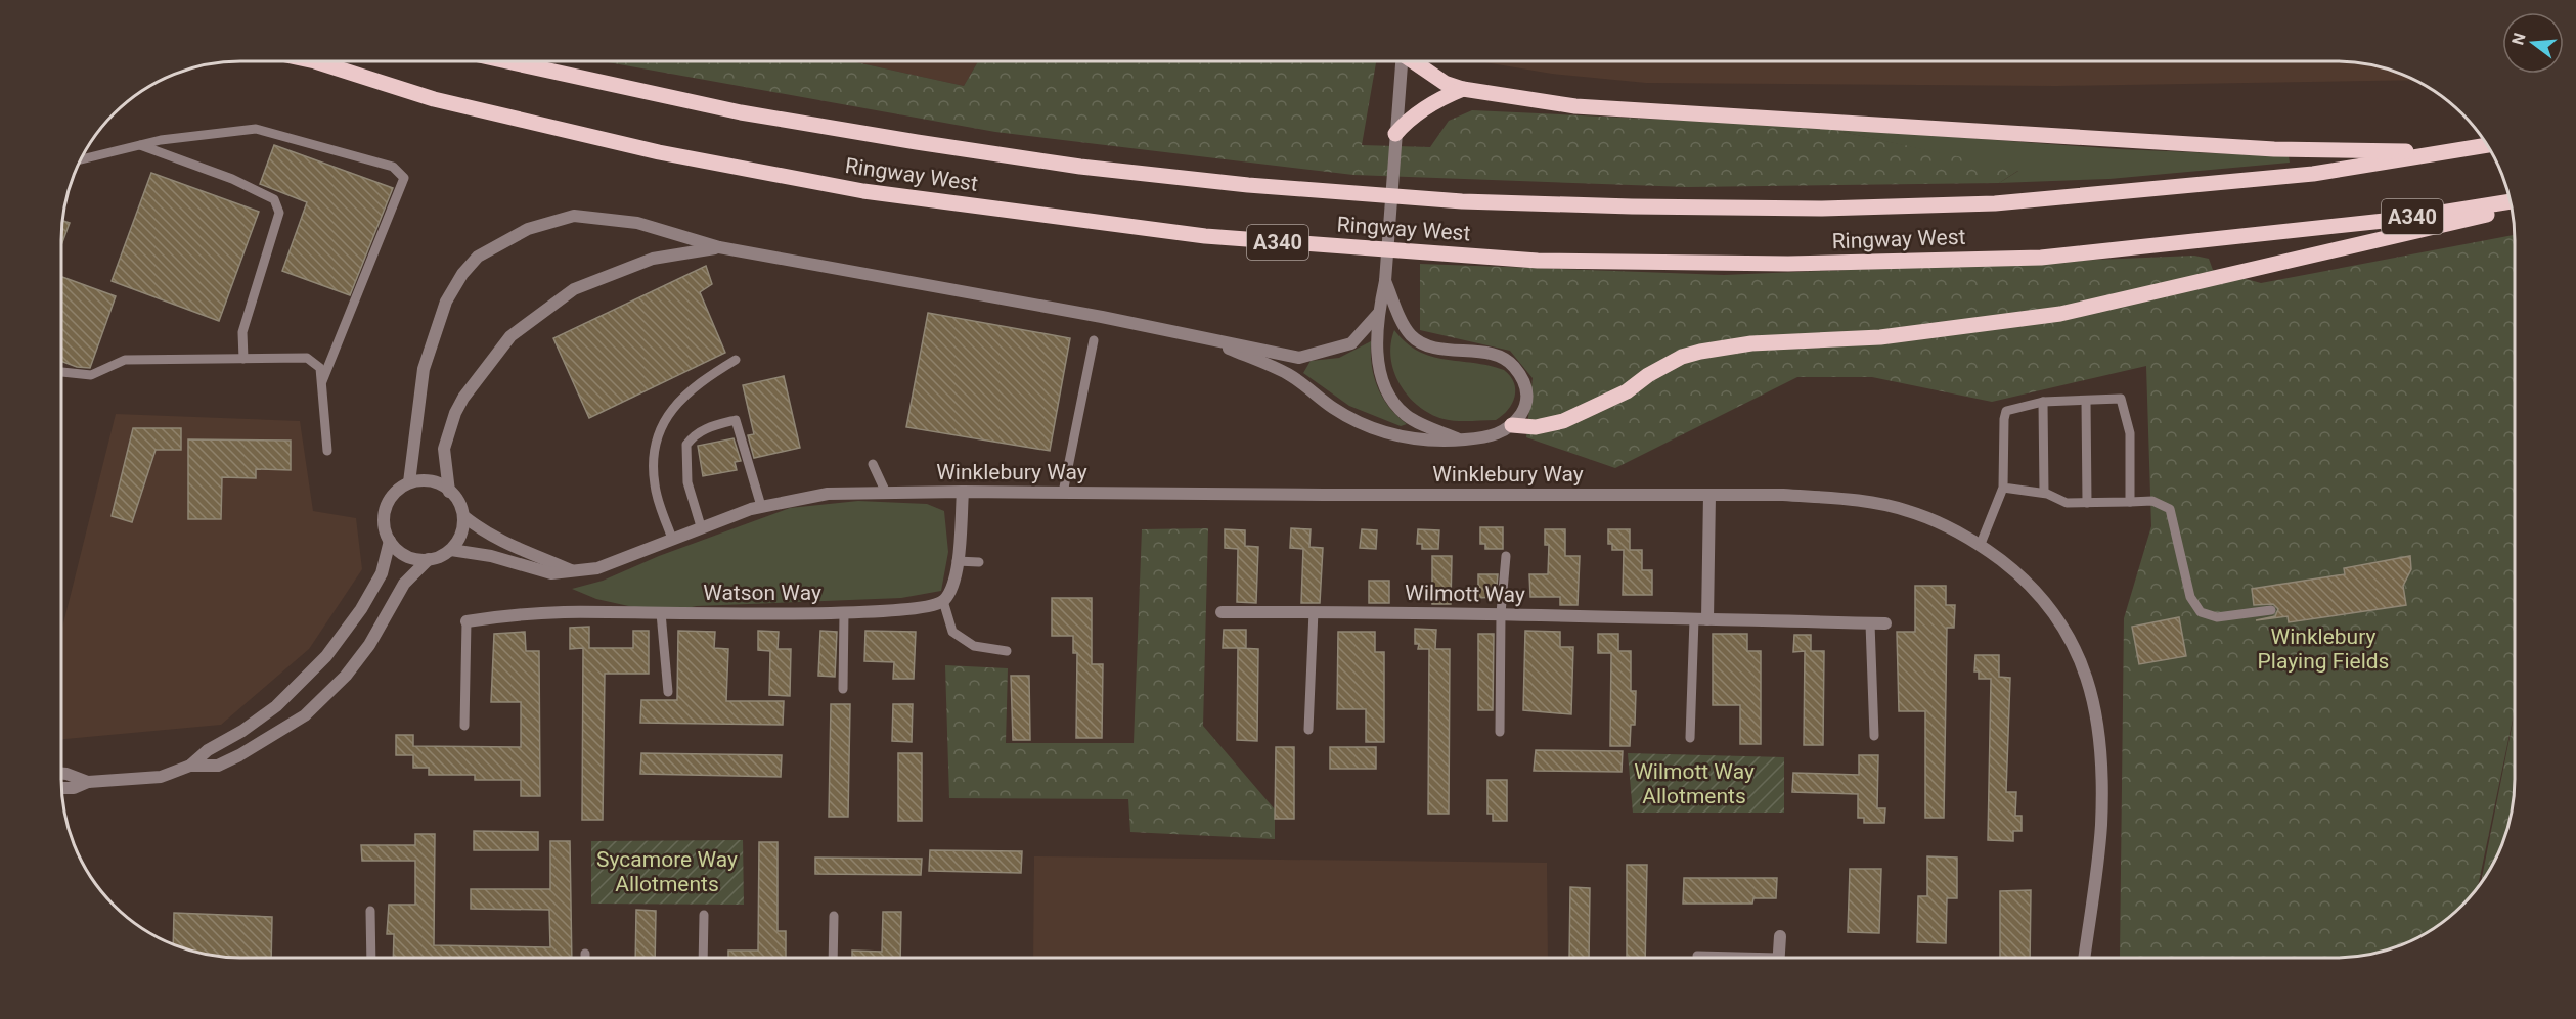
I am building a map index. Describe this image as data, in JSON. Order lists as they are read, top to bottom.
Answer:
{
  "streets": {
    "main road": ["Ringway West", "A340"],
    "street": ["Winklebury Way", "Watson Way", "Wilmott Way"]
  },
  "parks": ["Winklebury Playing Fields", "Wilmott Way Allotments", "Sycamore Way Allotments"],
  "north": "left"
}
